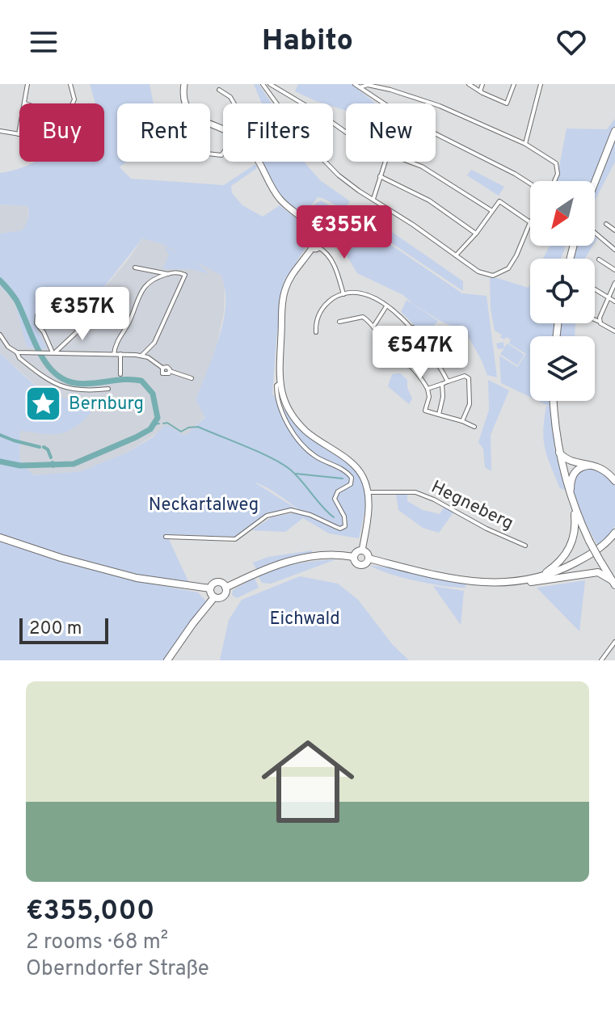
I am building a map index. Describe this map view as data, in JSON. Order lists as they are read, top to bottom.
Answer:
{
  "streets": {
    "street": ["Hegneberg"]
  },
  "parks": ["Neckartalweg", "Eichwald"],
  "places": {
    "place": ["Bernburg"]
  },
  "scale_bar": "200 m",
  "north": "bottom left",
  "page": {
    "header": "Habito",
    "chip": [
      "Buy",
      "Rent",
      "Filters",
      "New"
    ],
    "price": ["€355K", "€357K", "€547K"],
    "scale": "200 m",
    "list": [
      {
        "name": "€355,000",
        "note": "2 rooms · 68 m² · Oberndorfer Straße"
      }
    ]
  }
}
